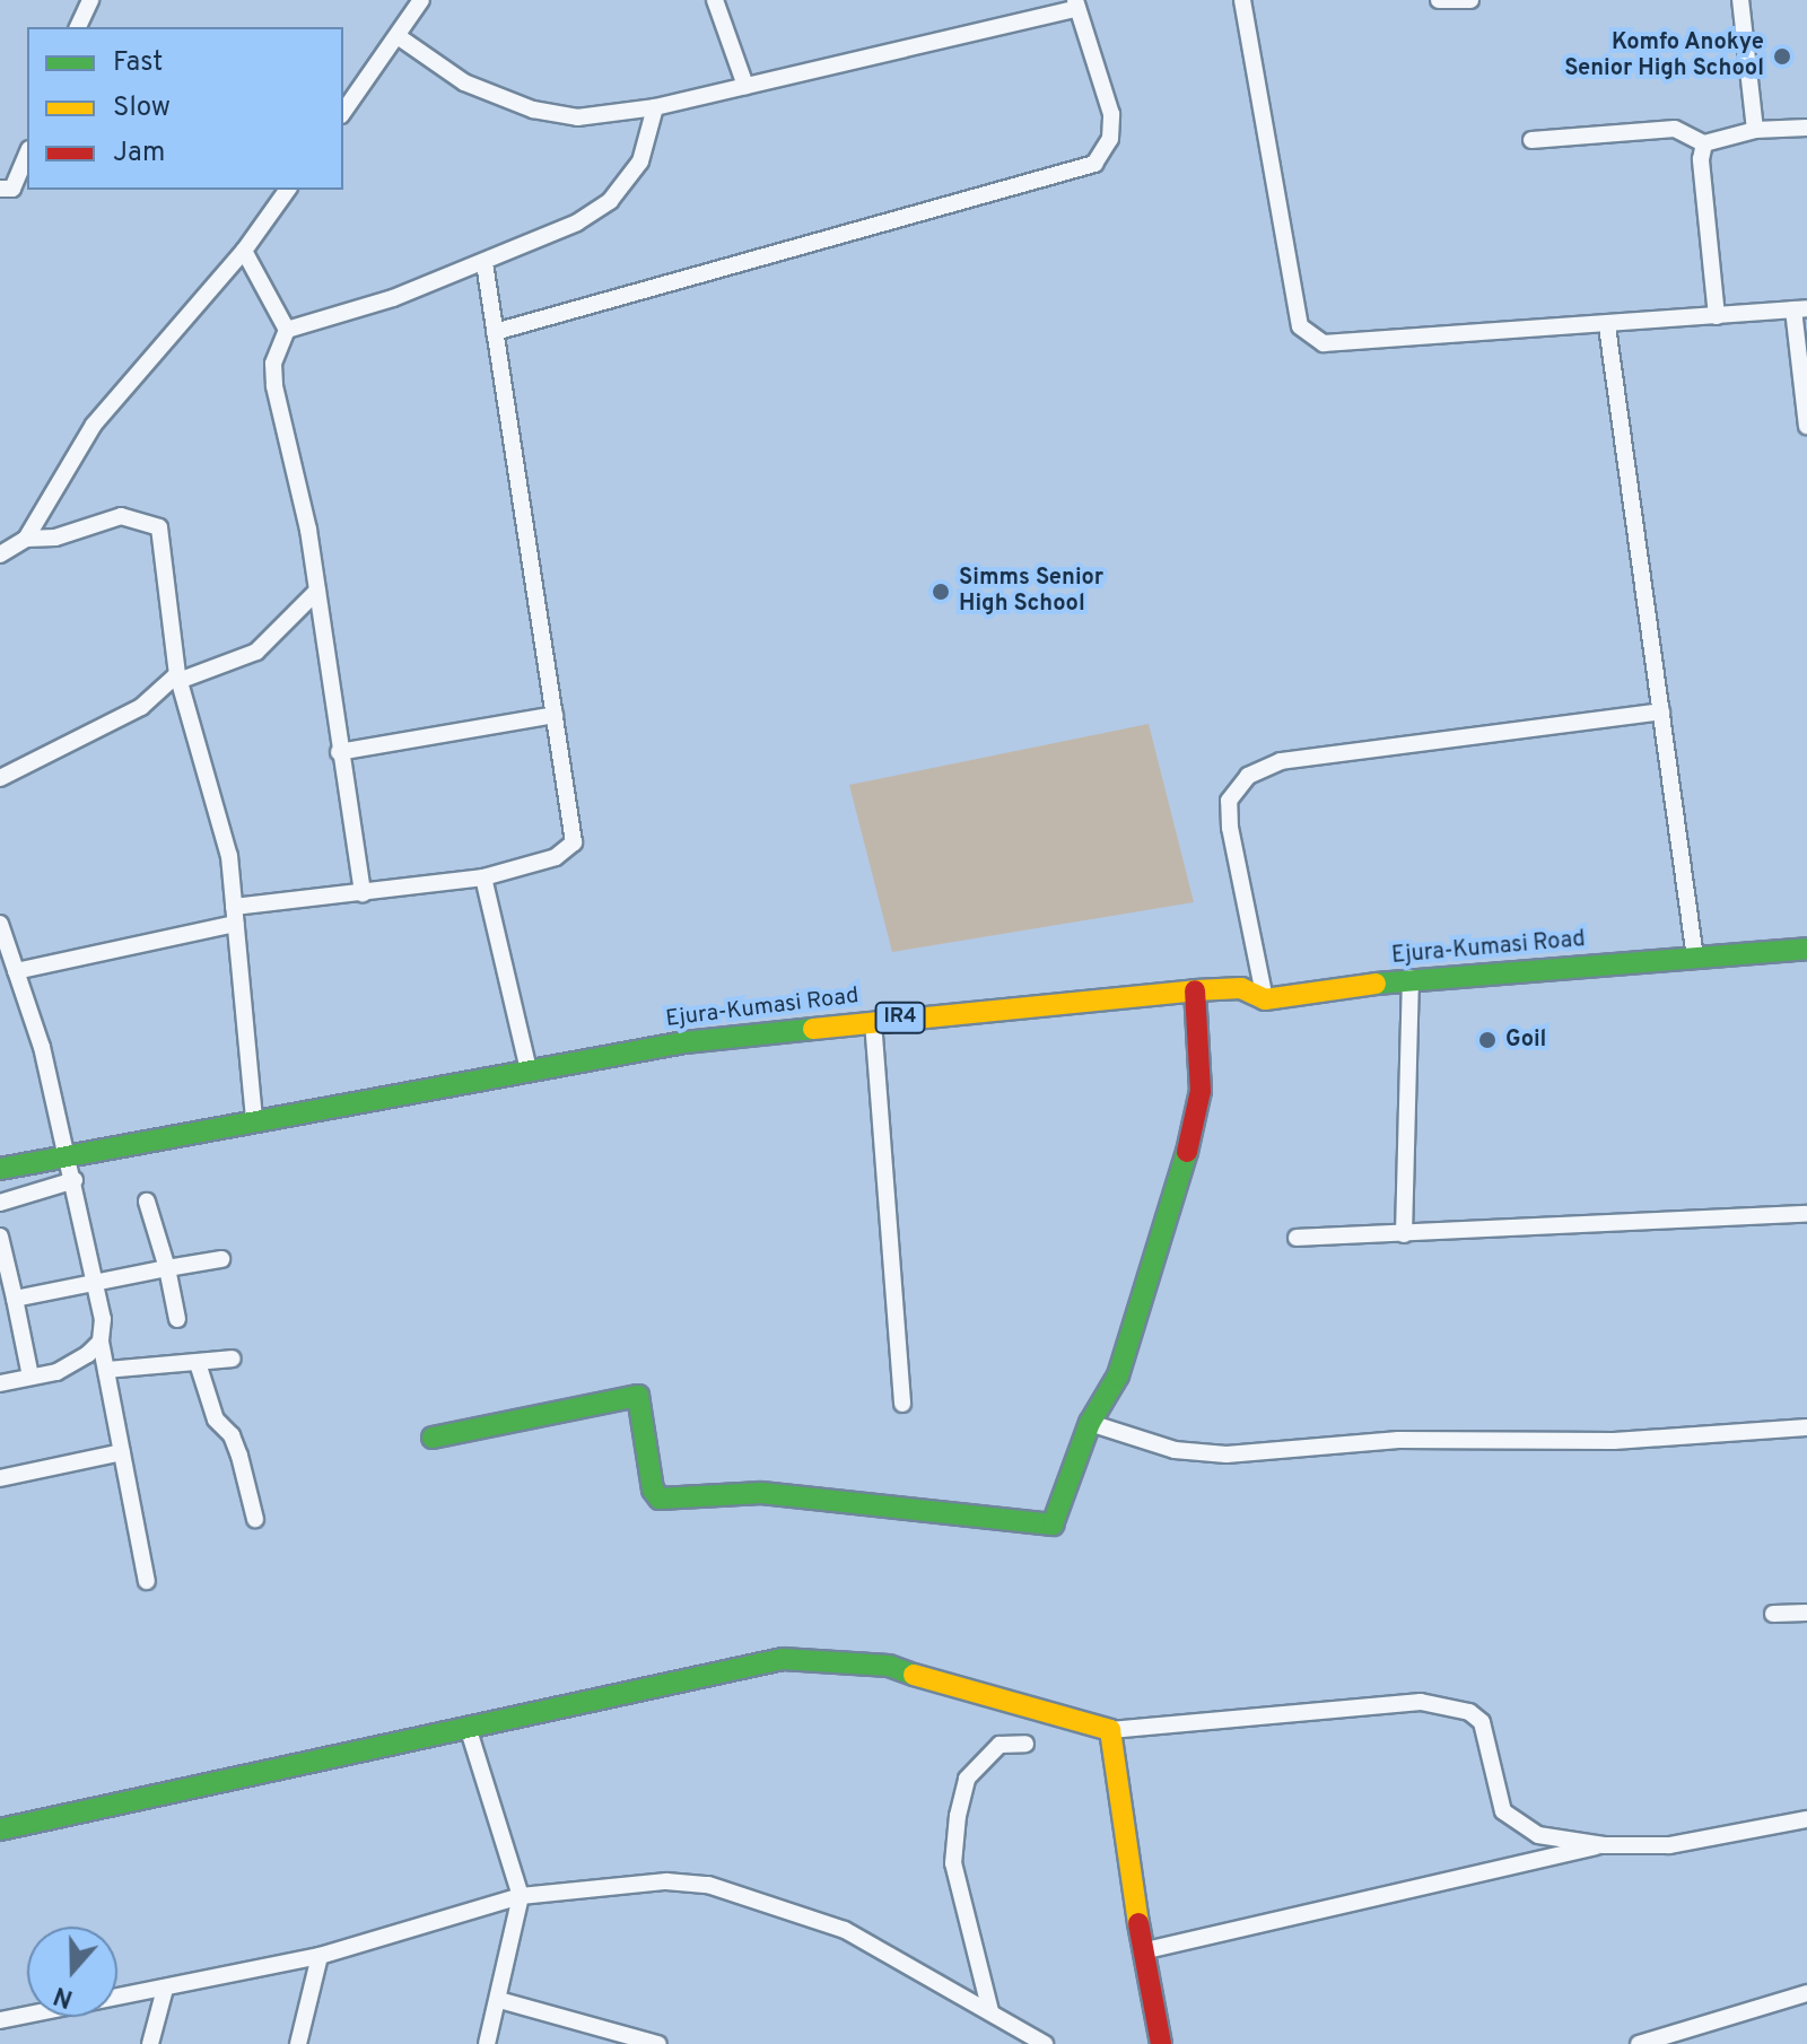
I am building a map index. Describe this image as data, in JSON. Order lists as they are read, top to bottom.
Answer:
{
  "streets": {
    "street": ["Ejura-Kumasi Road", "IR4"]
  },
  "places": ["Komfo Anokye Senior High School", "Simms Senior High School", "Goil"],
  "legend": ["Fast", "Slow", "Jam"],
  "north": "bottom"
}
